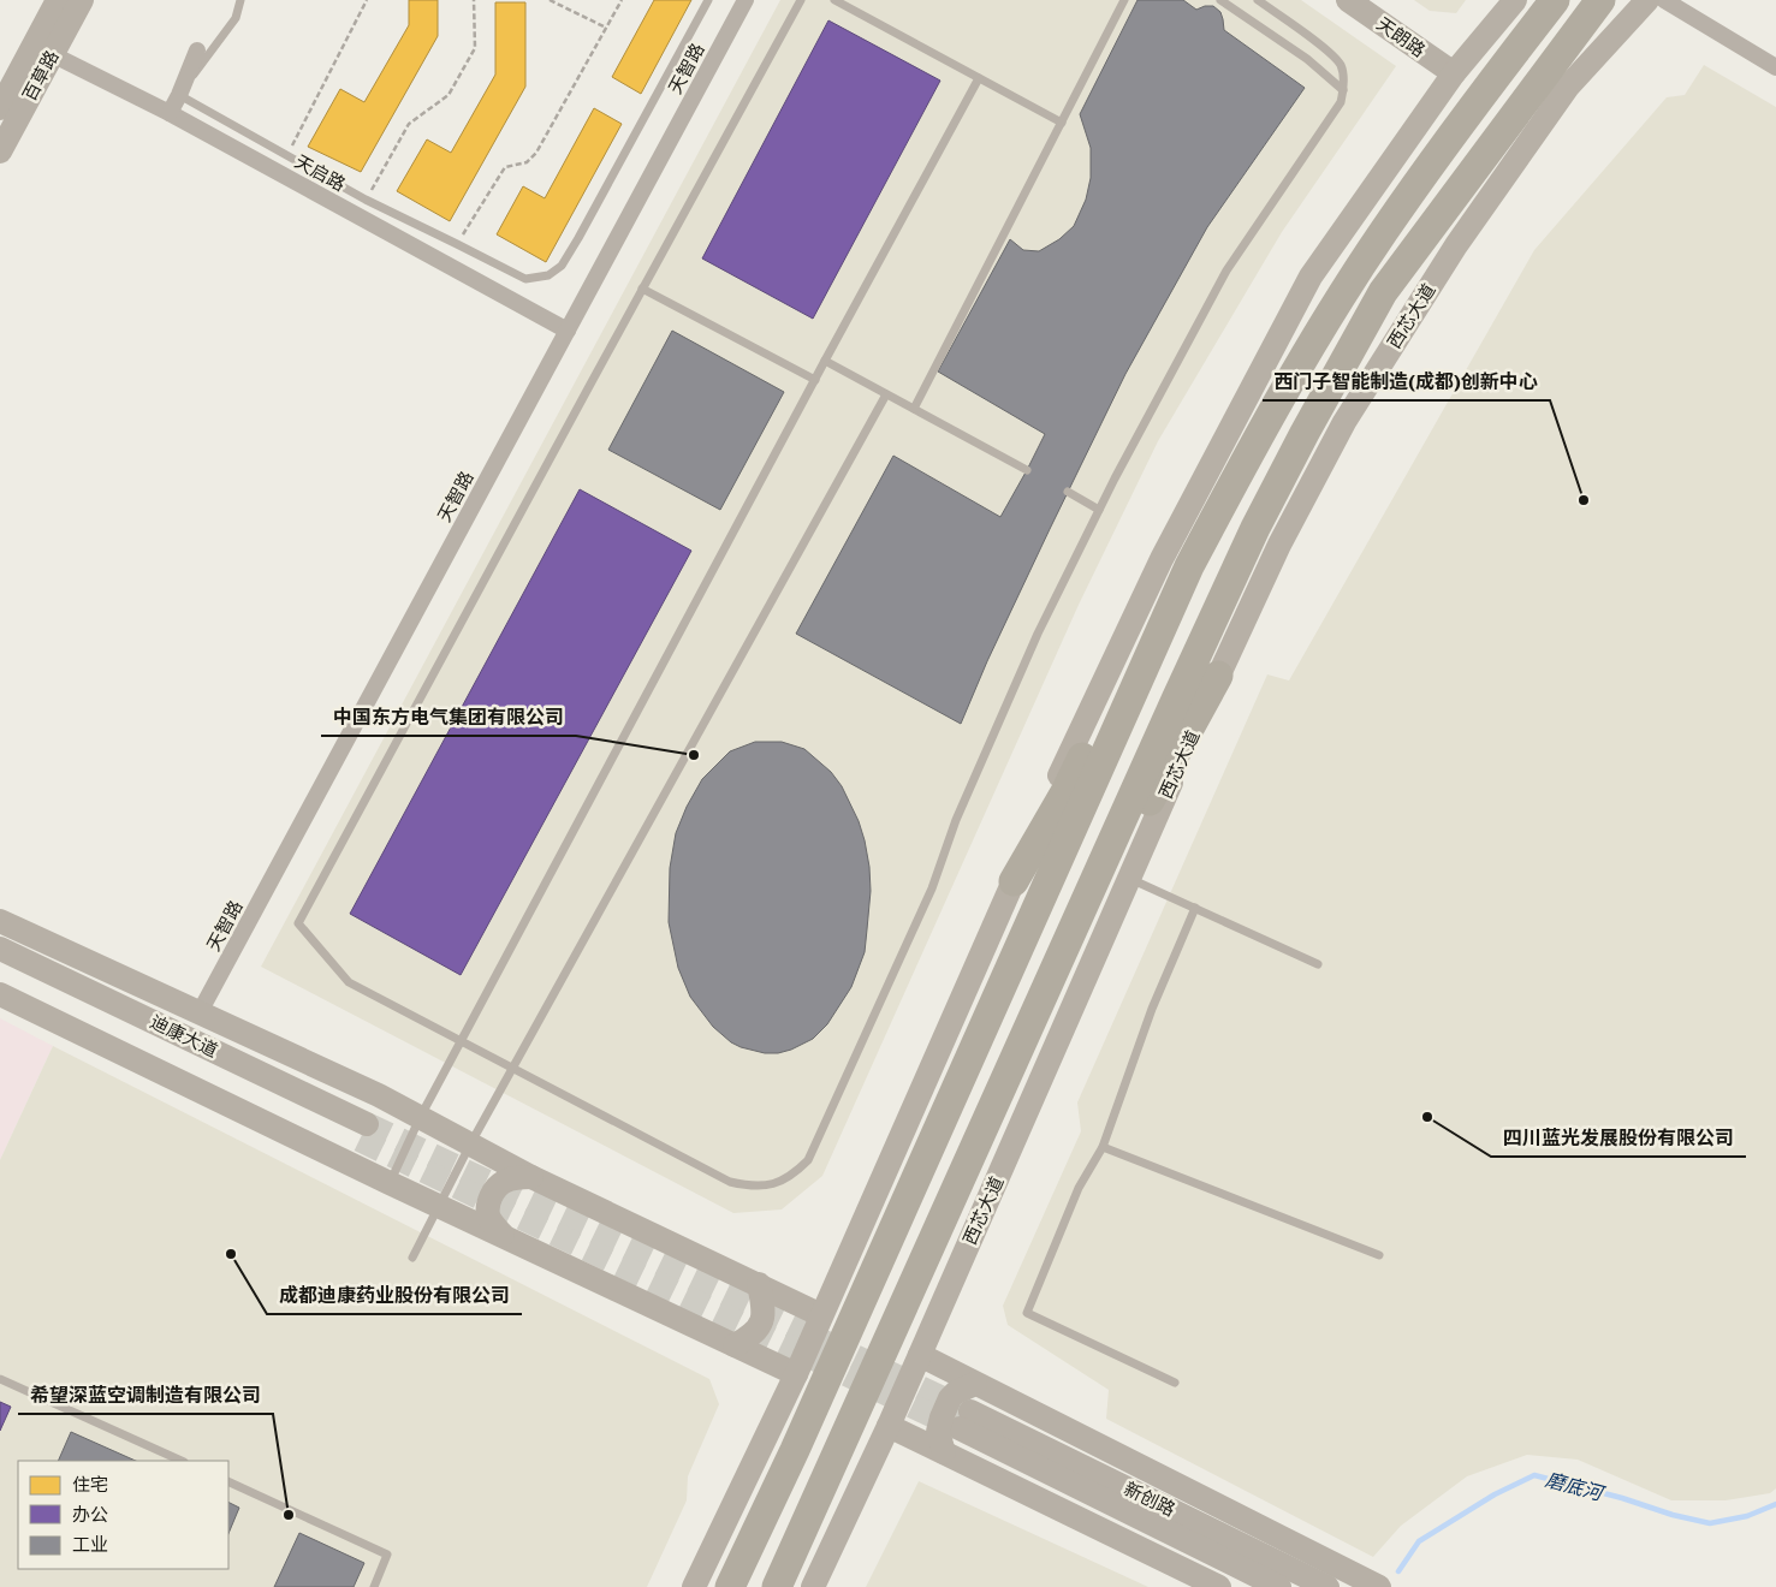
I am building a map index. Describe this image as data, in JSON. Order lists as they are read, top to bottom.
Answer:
{
  "streets": {
    "highway": ["西芯大道"],
    "main road": [
      "天朗路",
      "百草路",
      "迪康大道",
      "新创路"
    ],
    "street": ["天智路", "天启路"]
  },
  "crossings": [
    ["天智路", "天启路"],
    ["百草路", "天启路"]
  ],
  "water": ["磨底河"],
  "places": [
    "西门子智能制造(成都)创新中心",
    "中国东方电气集团有限公司",
    "四川蓝光发展股份有限公司",
    "成都迪康药业股份有限公司",
    "希望深蓝空调制造有限公司"
  ],
  "legend": ["住宅", "办公", "工业"]
}
